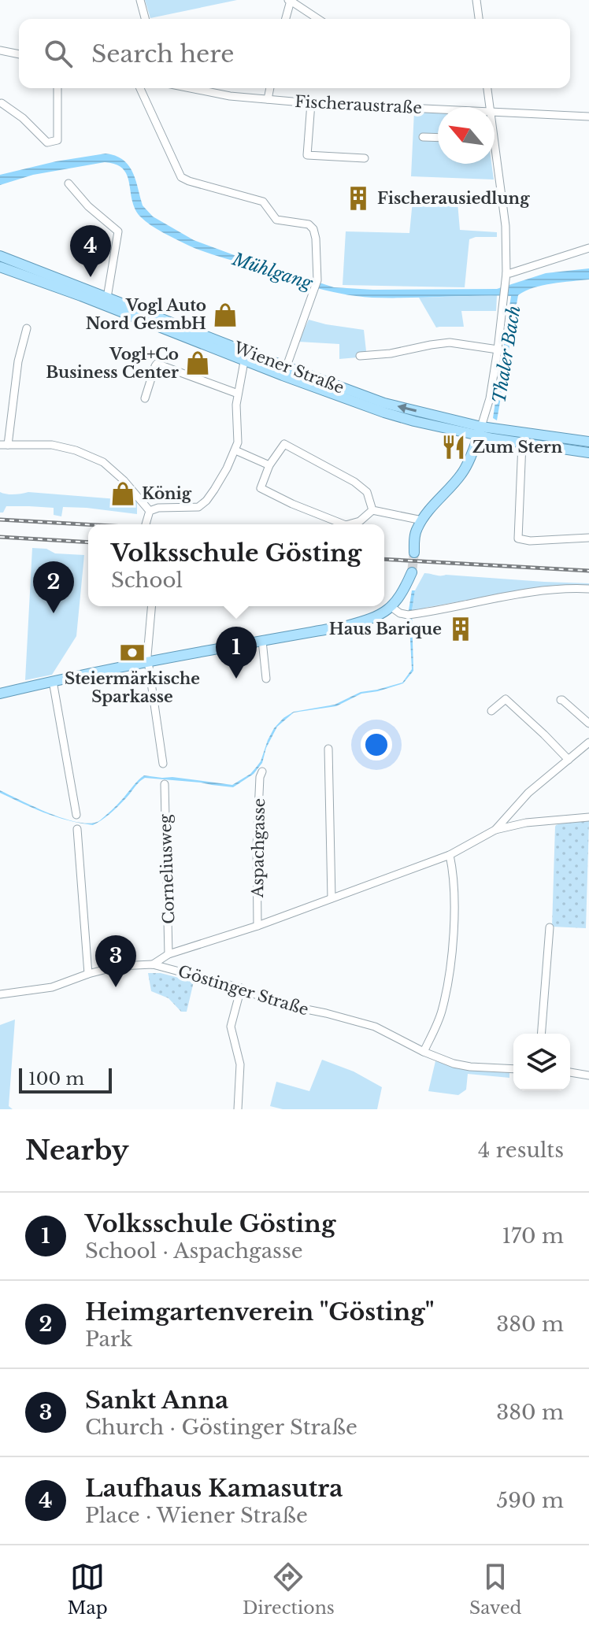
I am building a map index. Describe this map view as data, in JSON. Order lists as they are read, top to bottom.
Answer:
{
  "streets": {
    "main road": ["Wiener Straße"],
    "street": [
      "Fischeraustraße",
      "Aspachgasse",
      "Corneliusweg",
      "Göstinger Straße"
    ]
  },
  "water": ["Mühlgang", "Thaler Bach"],
  "places": {
    "building": ["Fischerausiedlung", "Haus Barique"],
    "shop": ["Vogl Auto Nord GesmbH", "Vogl+Co Business Center", "König"],
    "restaurant": ["Zum Stern"],
    "bank": ["Steiermärkische Sparkasse"]
  },
  "scale_bar": "100 m",
  "north": "top left",
  "page": {
    "search": "Search here",
    "pins": [
      "4",
      "2",
      "1",
      "3"
    ],
    "popup": ["Volksschule Gösting", "School"],
    "scale": "100 m",
    "heading": ["Nearby", "4 results"],
    "list": [
      {
        "mark": "1",
        "name": "Volksschule Gösting",
        "note": "School · Aspachgasse",
        "value": "170 m"
      },
      {
        "mark": "2",
        "name": "Heimgartenverein \"Gösting\"",
        "note": "Park",
        "value": "380 m"
      },
      {
        "mark": "3",
        "name": "Sankt Anna",
        "note": "Church · Göstinger Straße",
        "value": "380 m"
      },
      {
        "mark": "4",
        "name": "Laufhaus Kamasutra",
        "note": "Place · Wiener Straße",
        "value": "590 m"
      }
    ],
    "nav": ["Map", "Directions", "Saved"]
  }
}
